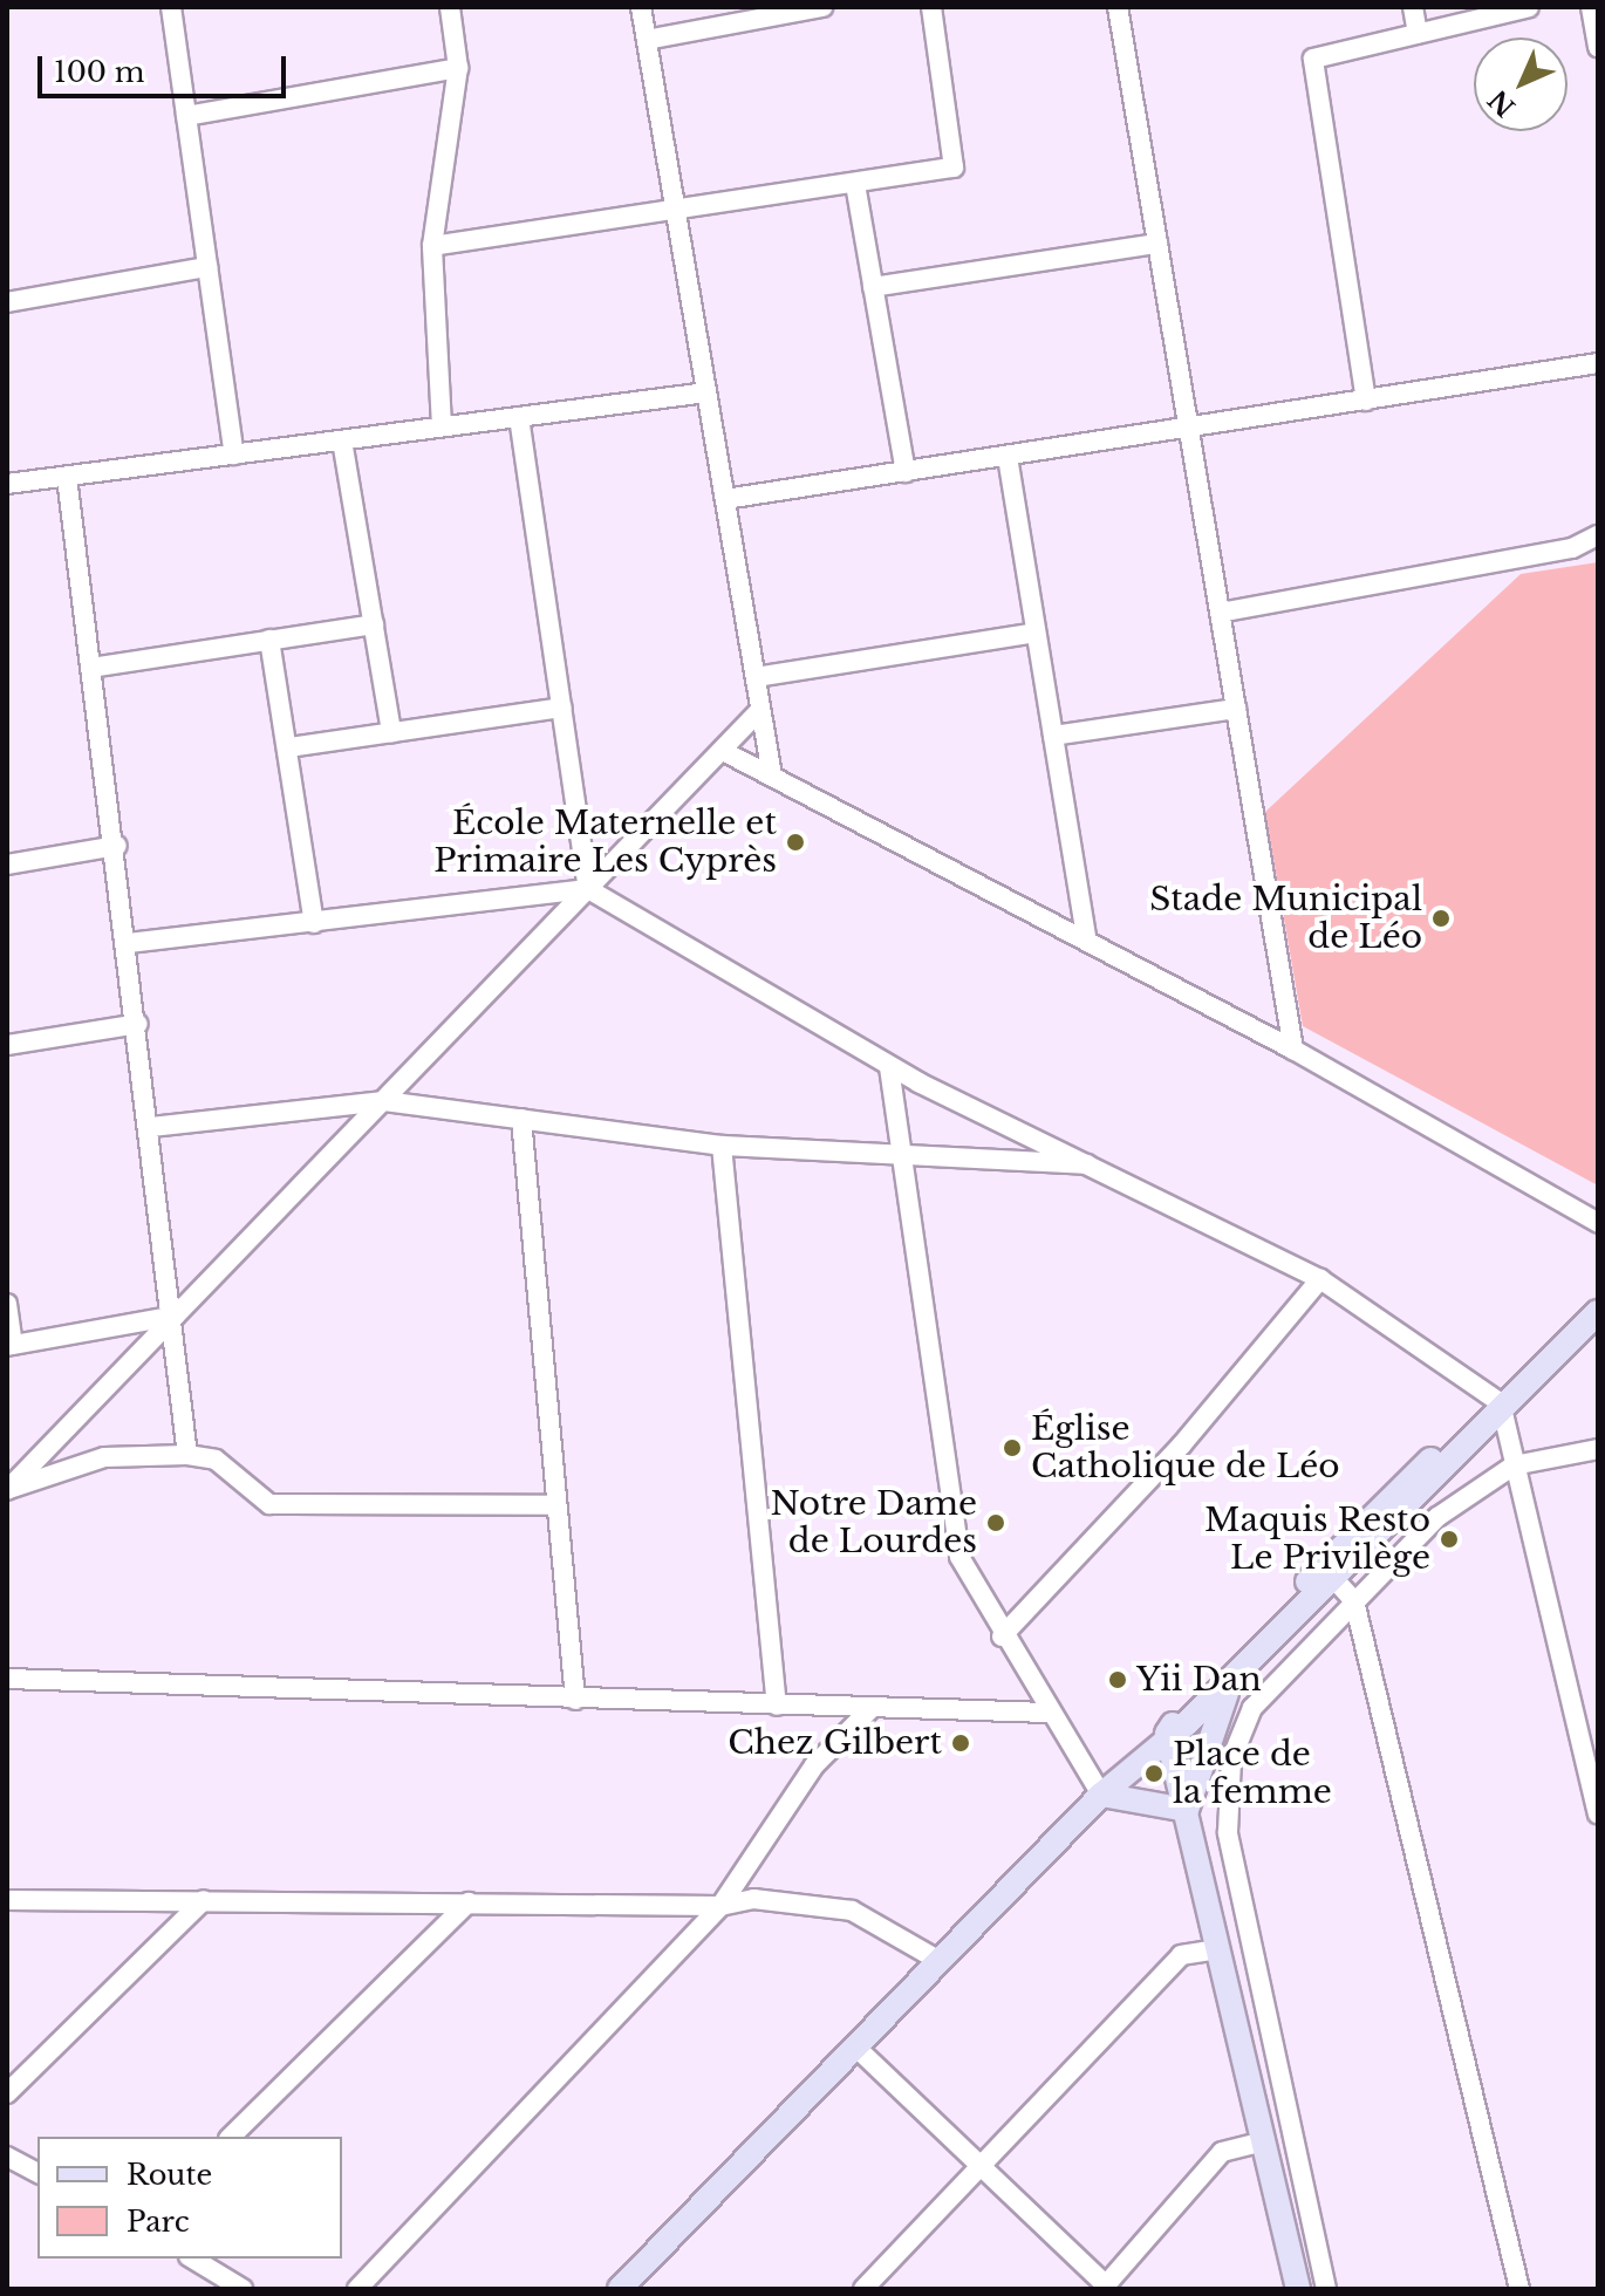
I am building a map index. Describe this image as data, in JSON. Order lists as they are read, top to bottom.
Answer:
{
  "places": [
    "École Maternelle et Primaire Les Cyprès",
    "Stade Municipal de Léo",
    "Église Catholique de Léo",
    "Notre Dame de Lourdes",
    "Maquis Resto Le Privilège",
    "Yii Dan",
    "Chez Gilbert",
    "Place de la femme"
  ],
  "legend": ["Route", "Parc"],
  "scale_bar": "100 m",
  "north": "bottom left"
}
